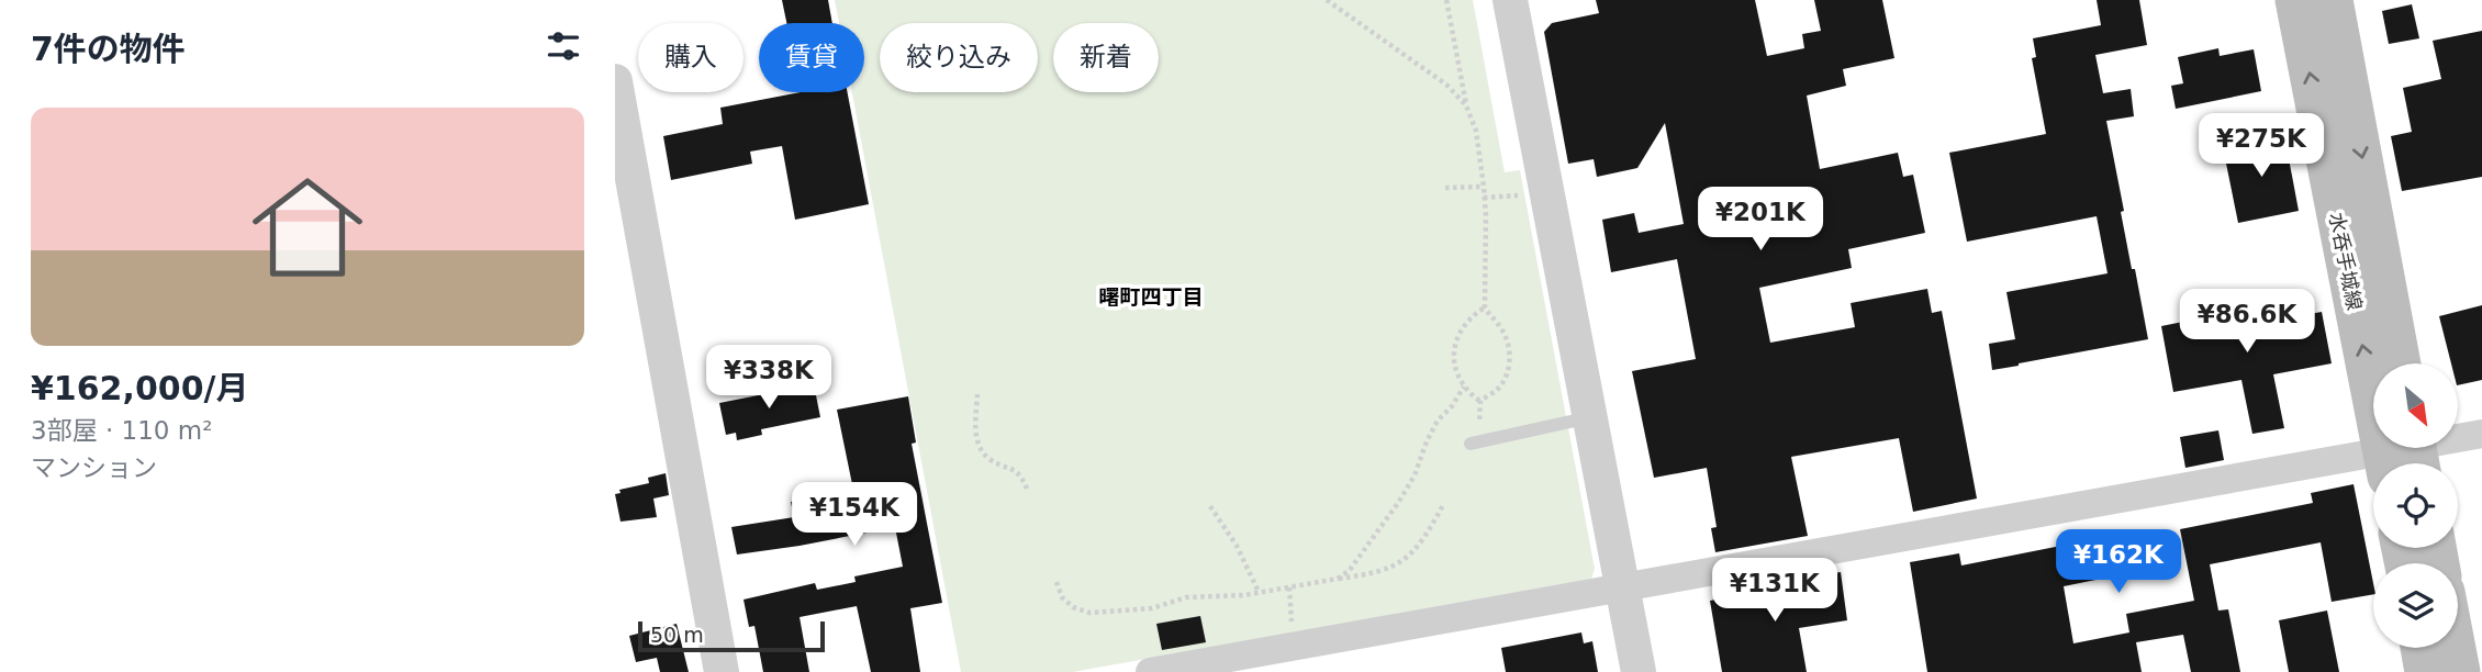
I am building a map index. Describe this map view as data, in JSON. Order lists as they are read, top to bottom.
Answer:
{
  "streets": {
    "main road": ["水呑手城線"]
  },
  "districts": ["曙町四丁目"],
  "scale_bar": "50 m",
  "north": "bottom right",
  "page": {
    "heading": "7件の物件",
    "chip": [
      "購入",
      "賃貸",
      "絞り込み",
      "新着"
    ],
    "list": [
      {
        "name": "¥162,000/月",
        "note": "3部屋 · 110 m² · マンション"
      }
    ],
    "price": [
      "¥275K",
      "¥201K",
      "¥86.6K",
      "¥338K",
      "¥154K",
      "¥162K",
      "¥131K"
    ],
    "scale": "50 m"
  }
}
